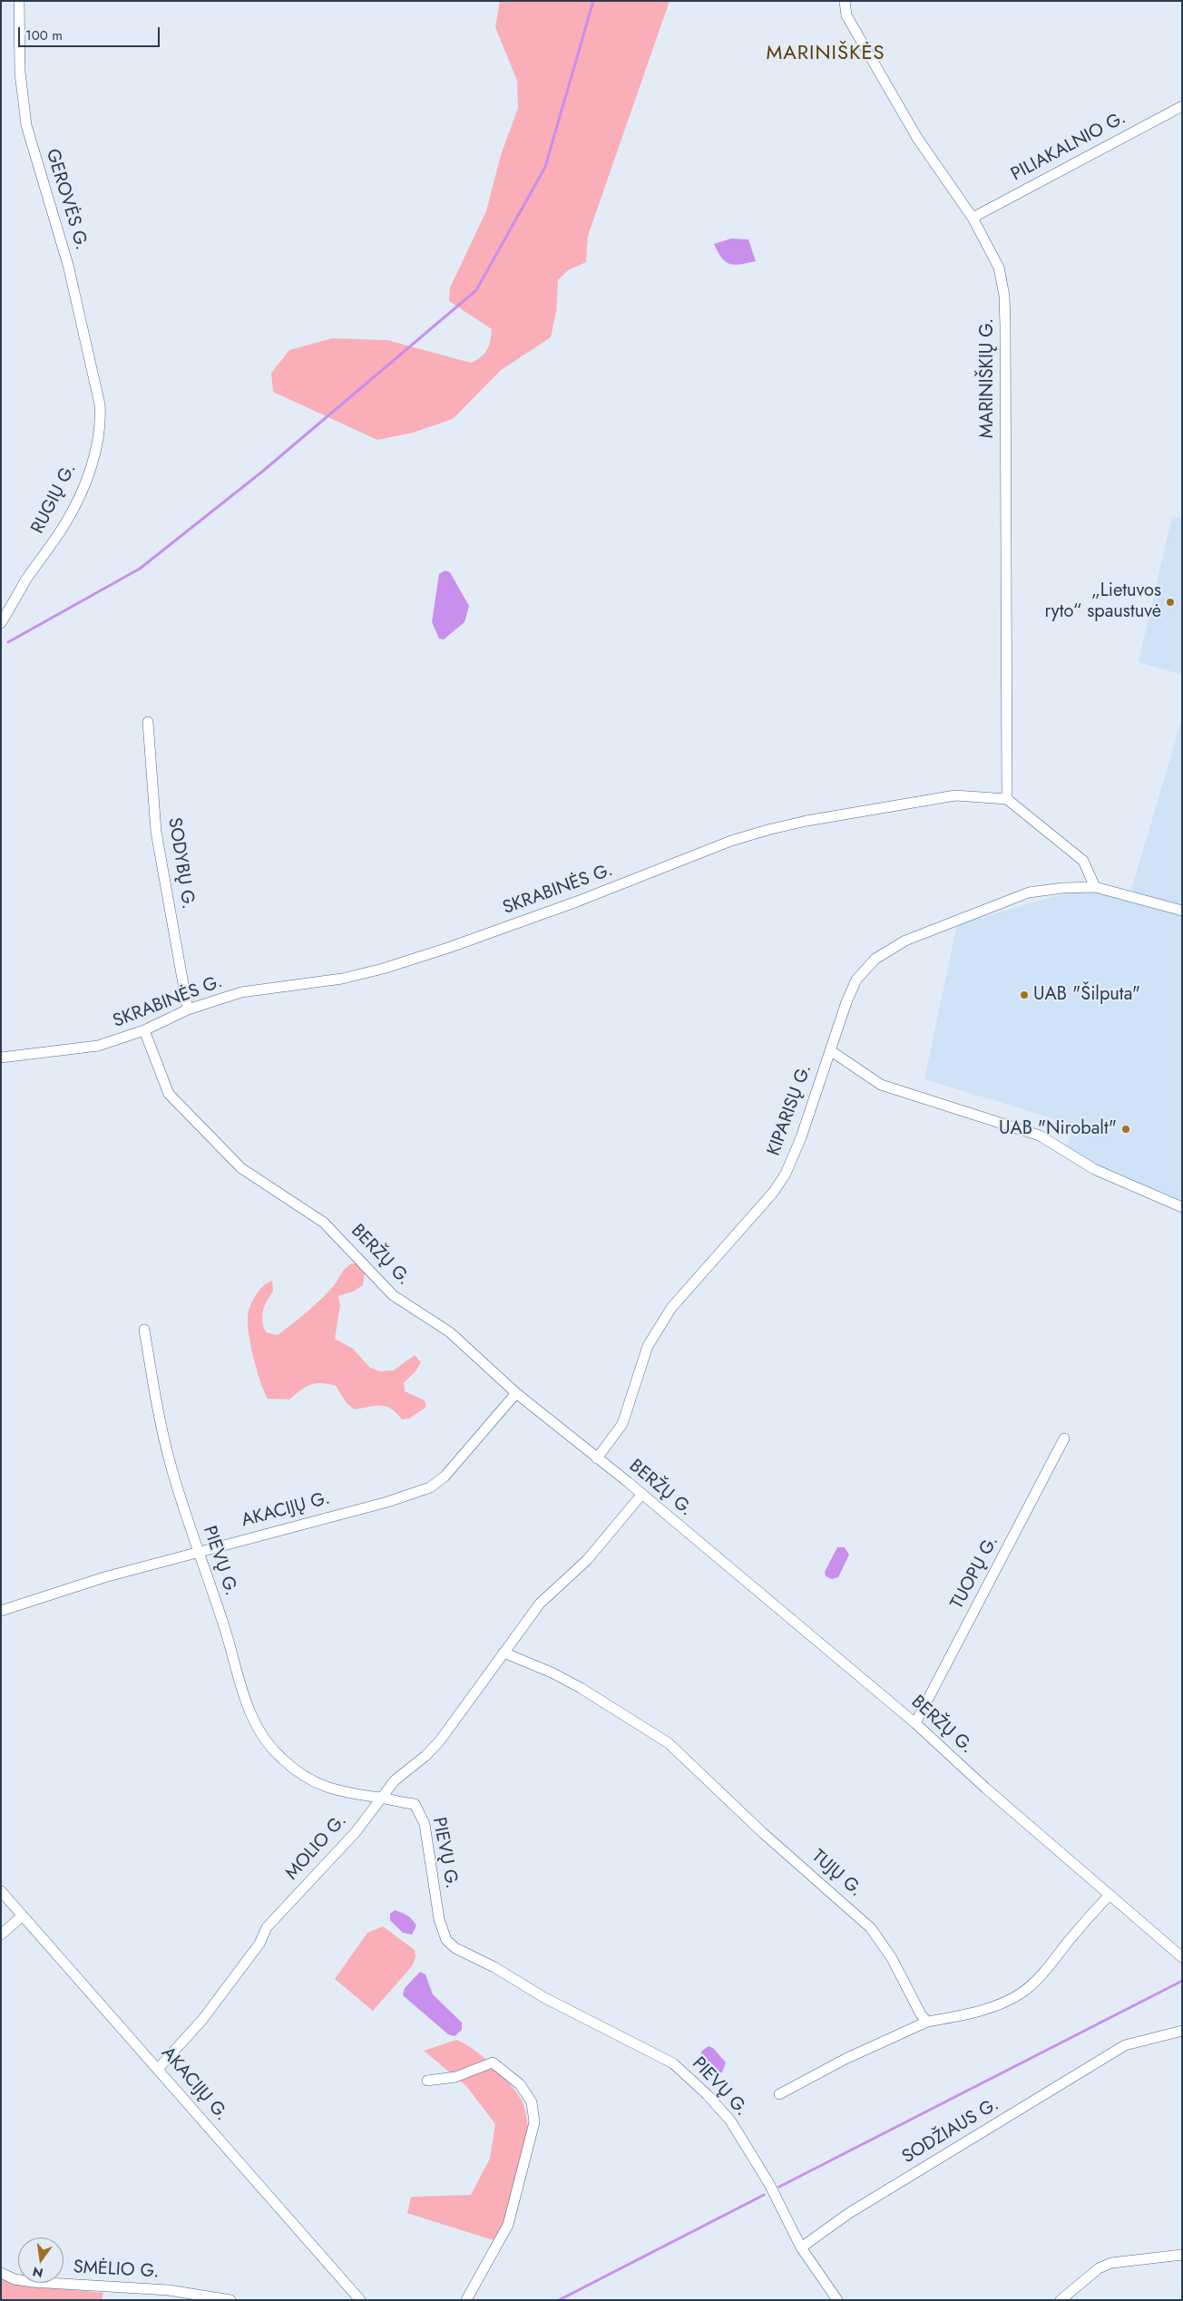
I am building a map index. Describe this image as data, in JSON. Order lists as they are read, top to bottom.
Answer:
{
  "streets": {
    "street": [
      "PILIAKALNIO G.",
      "GEROVĖS G.",
      "MARINIŠKIŲ G.",
      "RUGIŲ G.",
      "SODYBŲ G.",
      "SKRABINĖS G.",
      "KIPARISŲ G.",
      "BERŽŲ G.",
      "AKACIJŲ G.",
      "PIEVŲ G.",
      "TUOPŲ G.",
      "MOLIO G.",
      "TUJŲ G.",
      "SODŽIAUS G.",
      "SMĖLIO G."
    ]
  },
  "crossings": [
    ["PILIAKALNIO G.", "MARINIŠKIŲ G."],
    ["GEROVĖS G.", "RUGIŲ G."],
    ["MARINIŠKIŲ G.", "SKRABINĖS G."],
    ["SODYBŲ G.", "SKRABINĖS G."],
    ["SKRABINĖS G.", "BERŽŲ G."],
    ["KIPARISŲ G.", "BERŽŲ G."],
    ["BERŽŲ G.", "AKACIJŲ G."],
    ["BERŽŲ G.", "TUOPŲ G."],
    ["BERŽŲ G.", "MOLIO G."],
    ["AKACIJŲ G.", "PIEVŲ G."],
    ["AKACIJŲ G.", "MOLIO G."],
    ["PIEVŲ G.", "MOLIO G."],
    ["PIEVŲ G.", "SODŽIAUS G."],
    ["MOLIO G.", "TUJŲ G."]
  ],
  "districts": ["MARINIŠKĖS"],
  "places": ["„Lietuvos ryto“ spaustuvė", "UAB \"Šilputa\"", "UAB \"Nirobalt\""],
  "scale_bar": "100 m",
  "north": "bottom"
}
